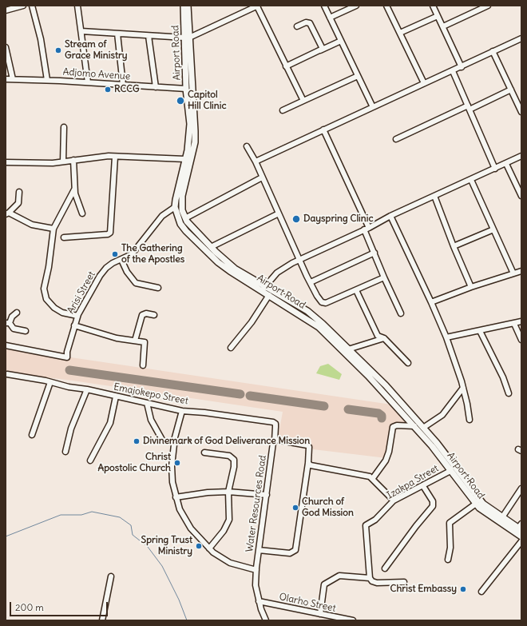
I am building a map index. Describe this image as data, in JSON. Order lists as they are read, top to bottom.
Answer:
{
  "streets": {
    "main road": ["Airport Road"],
    "street": [
      "Adjomo Avenue",
      "Arisi Street",
      "Emajokepo Street",
      "Izakpa Street",
      "Water Resources Road",
      "Olarho Street"
    ]
  },
  "crossings": [
    ["Airport Road", "Adjomo Avenue"],
    ["Airport Road", "Arisi Street"],
    ["Airport Road", "Izakpa Street"],
    ["Emajokepo Street", "Water Resources Road"],
    ["Water Resources Road", "Olarho Street"]
  ],
  "places": [
    "Stream of Grace Ministry",
    "RCCG",
    "Capitol Hill Clinic",
    "Dayspring Clinic",
    "The Gathering of the Apostles",
    "Divinemark of God Deliverance Mission",
    "Christ Apostolic Church",
    "Church of God Mission",
    "Spring Trust Ministry",
    "Christ Embassy"
  ],
  "scale_bar": "200 m"
}
